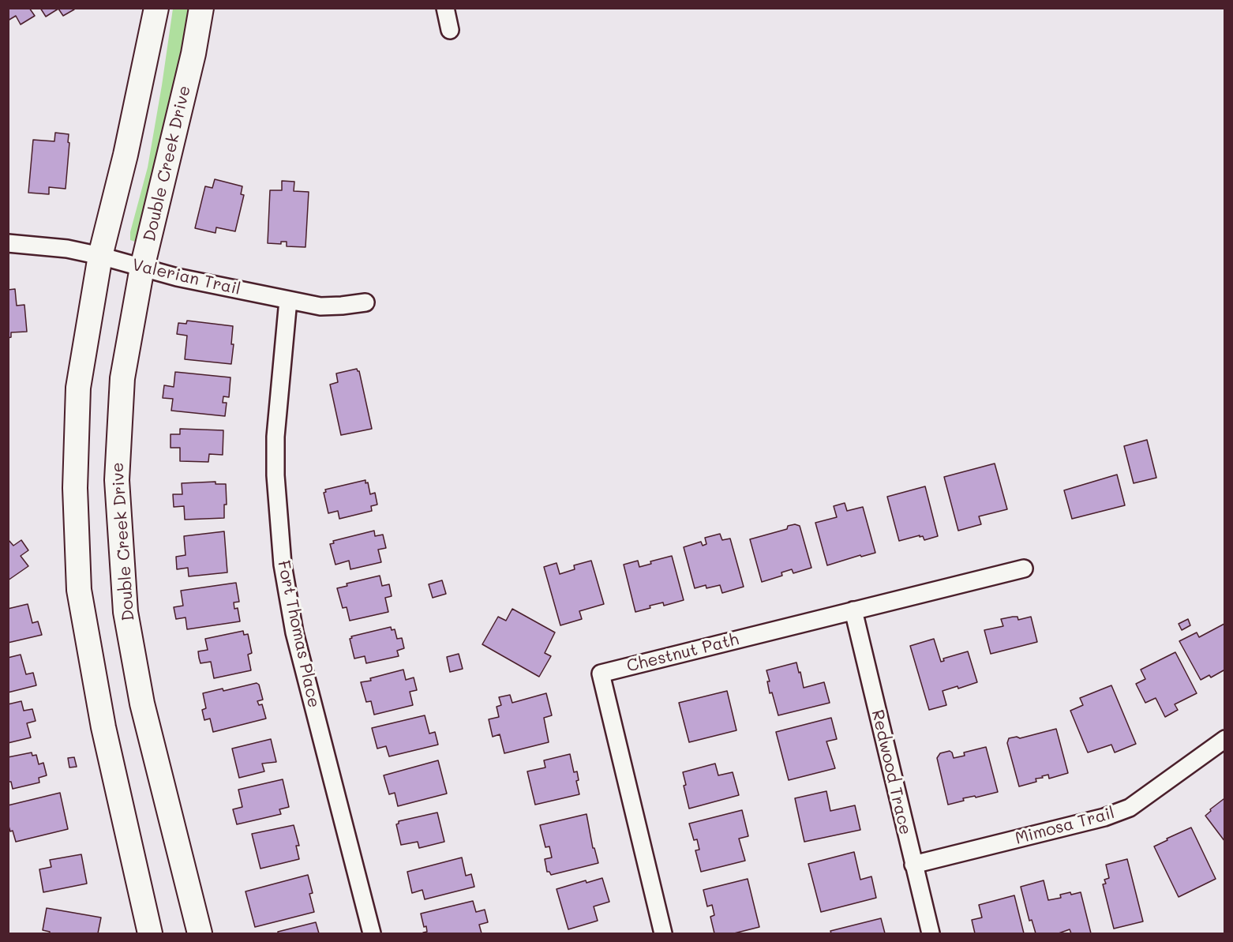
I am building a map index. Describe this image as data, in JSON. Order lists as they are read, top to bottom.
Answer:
{
  "streets": {
    "street": [
      "Double Creek Drive",
      "Valerian Trail",
      "Fort Thomas Place",
      "Chestnut Path",
      "Redwood Trace",
      "Mimosa Trail"
    ]
  },
  "crossings": [
    ["Double Creek Drive", "Valerian Trail"],
    ["Valerian Trail", "Fort Thomas Place"],
    ["Chestnut Path", "Redwood Trace"],
    ["Redwood Trace", "Mimosa Trail"]
  ]
}
